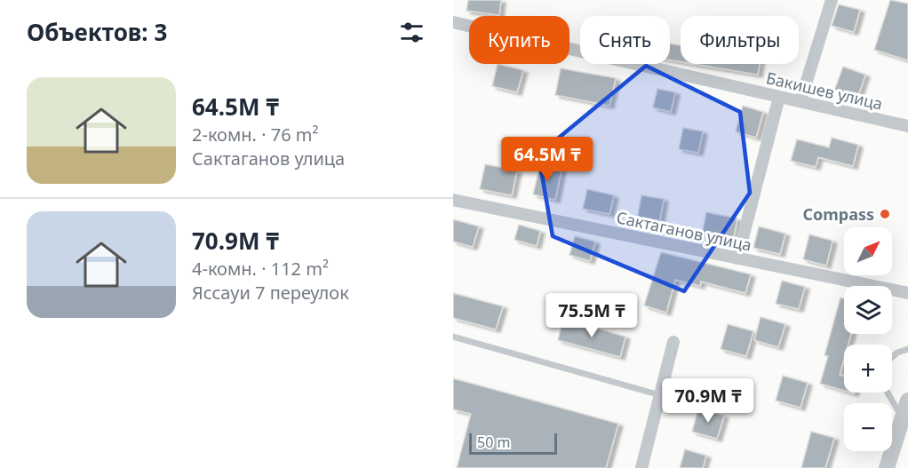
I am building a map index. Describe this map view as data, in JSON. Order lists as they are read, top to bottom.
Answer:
{
  "streets": {
    "street": ["Бакишев улица", "Сактаганов улица"]
  },
  "places": ["Compass"],
  "scale_bar": "50 m",
  "north": "top right",
  "page": {
    "heading": "Объектов: 3",
    "chip": ["Купить", "Снять", "Фильтры"],
    "list": [
      {
        "name": "64.5M ₸",
        "note": "2-комн. · 76 m² · Сактаганов улица"
      },
      {
        "name": "70.9M ₸",
        "note": "4-комн. · 112 m² · Яссауи 7 переулок"
      }
    ],
    "price": ["64.5M ₸", "75.5M ₸", "70.9M ₸"],
    "map_buttons": ["+", "−"],
    "scale": "50 m"
  }
}
